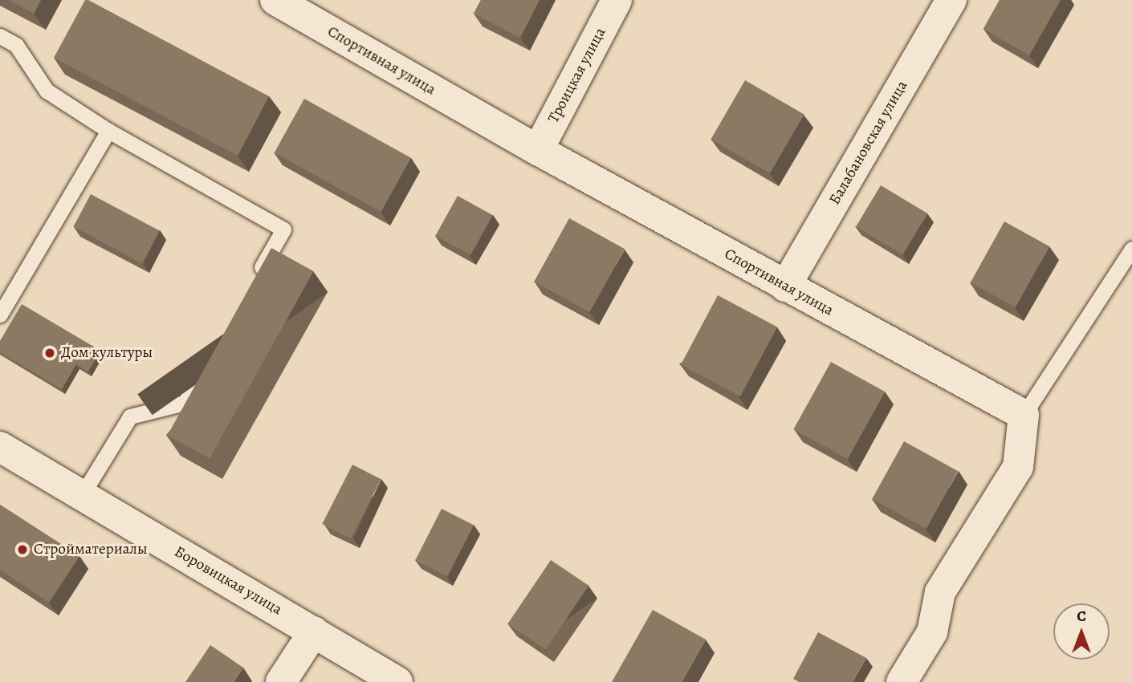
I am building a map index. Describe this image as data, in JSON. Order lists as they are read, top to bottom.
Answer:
{
  "streets": {
    "street": [
      "Спортивная улица",
      "Троицкая улица",
      "Балабановская улица",
      "Боровицкая улица"
    ]
  },
  "crossings": [
    ["Спортивная улица", "Троицкая улица"],
    ["Спортивная улица", "Балабановская улица"]
  ],
  "places": ["Дом культуры", "Стройматериалы"],
  "north": "top"
}
